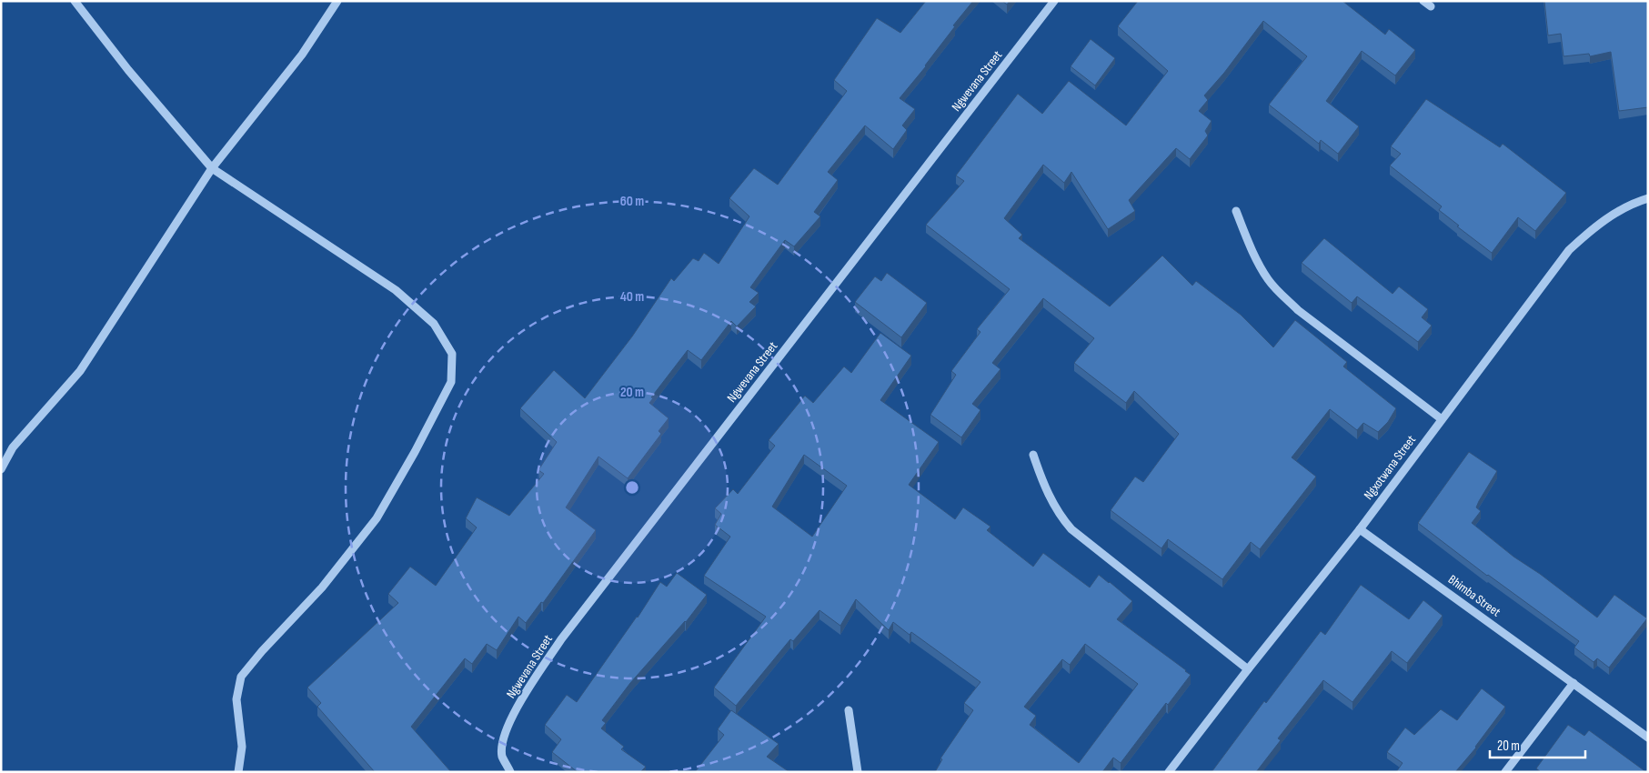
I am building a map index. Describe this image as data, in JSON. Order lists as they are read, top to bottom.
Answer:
{
  "streets": {
    "street": ["Ngwevana Street", "Ngxotwana Street", "Bhimba Street"]
  },
  "crossings": [
    ["Ngxotwana Street", "Bhimba Street"]
  ],
  "scale_bar": "20 m",
  "rings": ["60 m", "40 m", "20 m"]
}
